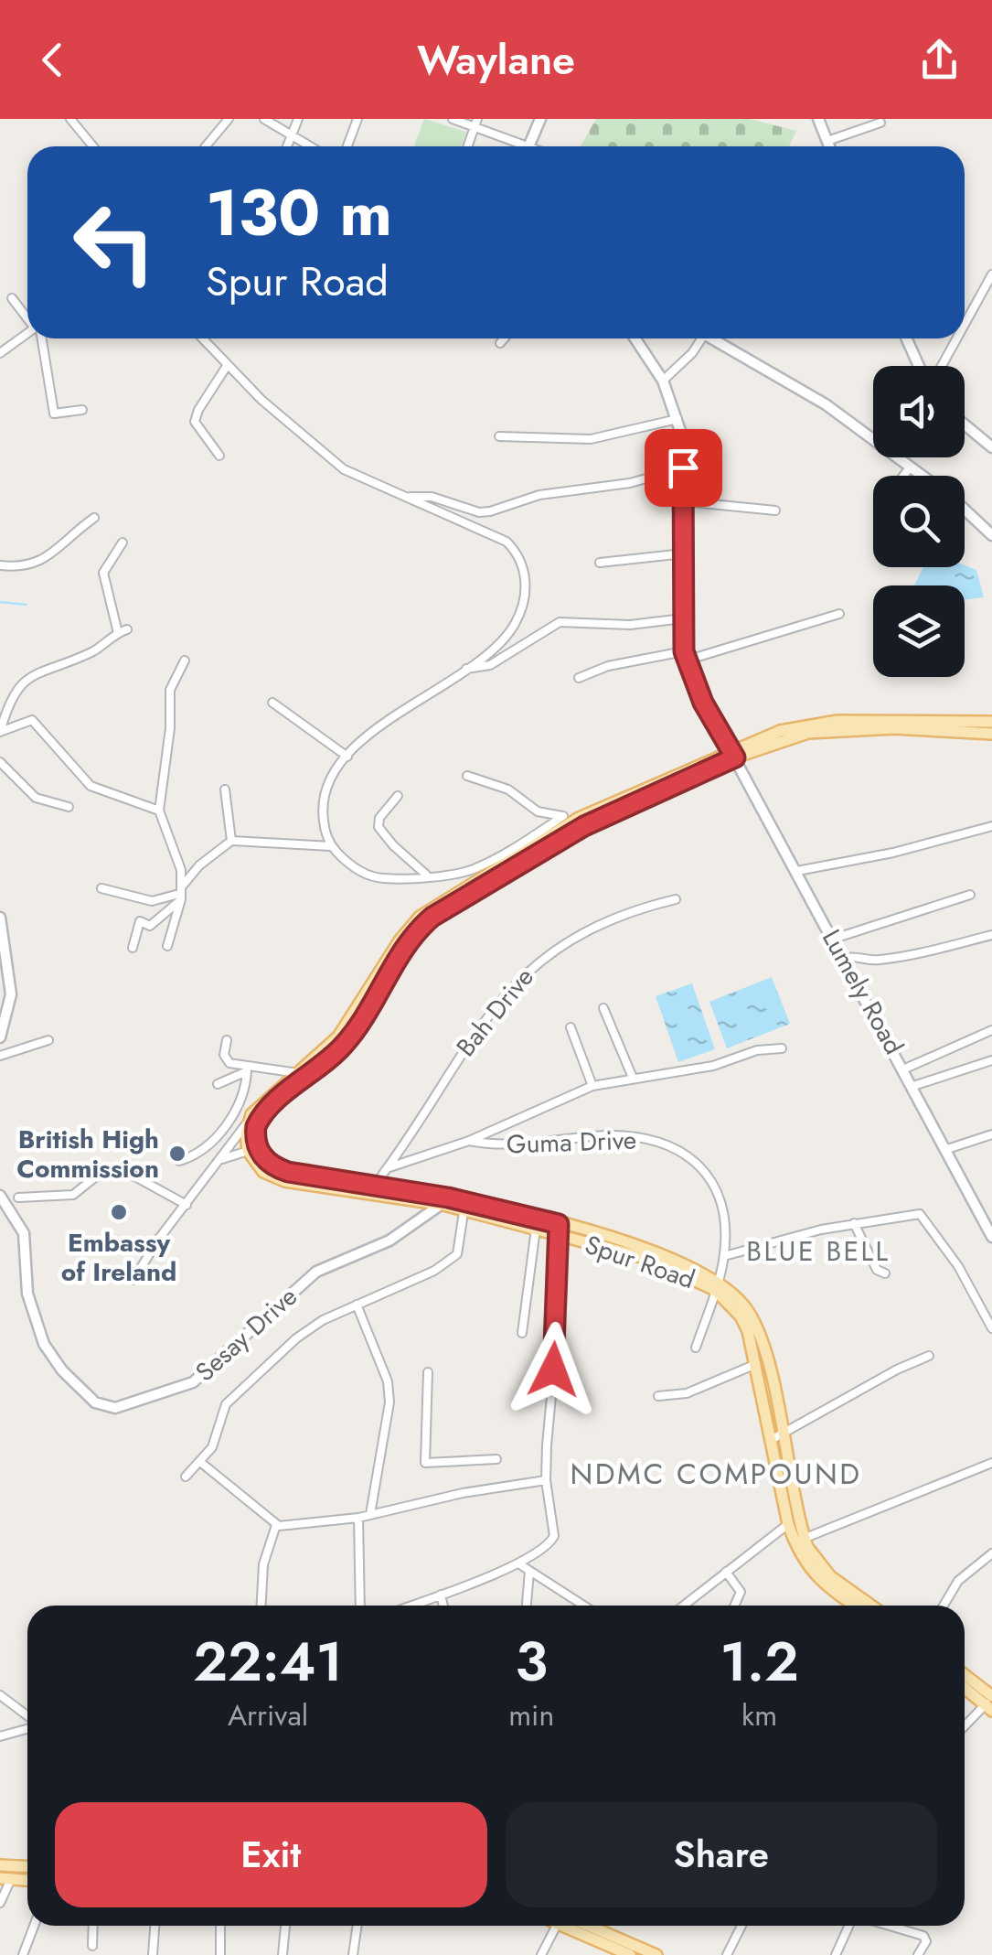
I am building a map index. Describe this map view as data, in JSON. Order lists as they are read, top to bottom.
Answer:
{
  "streets": {
    "main road": ["Spur Road"],
    "street": [
      "Lumely Road",
      "Bah Drive",
      "Guma Drive",
      "Sesay Drive"
    ]
  },
  "crossings": [
    ["Lumely Road", "Spur Road"],
    ["Bah Drive", "Spur Road"],
    ["Guma Drive", "Spur Road"],
    ["Spur Road", "Sesay Drive"]
  ],
  "districts": ["BLUE BELL", "NDMC COMPOUND"],
  "places": ["British High Commission", "Embassy of Ireland"],
  "page": {
    "header": "Waylane",
    "turn": ["130 m", "Spur Road"],
    "eta": [
      "22:41",
      "Arrival",
      "3",
      "min",
      "1.2",
      "km"
    ],
    "buttons": ["Exit", "Share"]
  }
}
